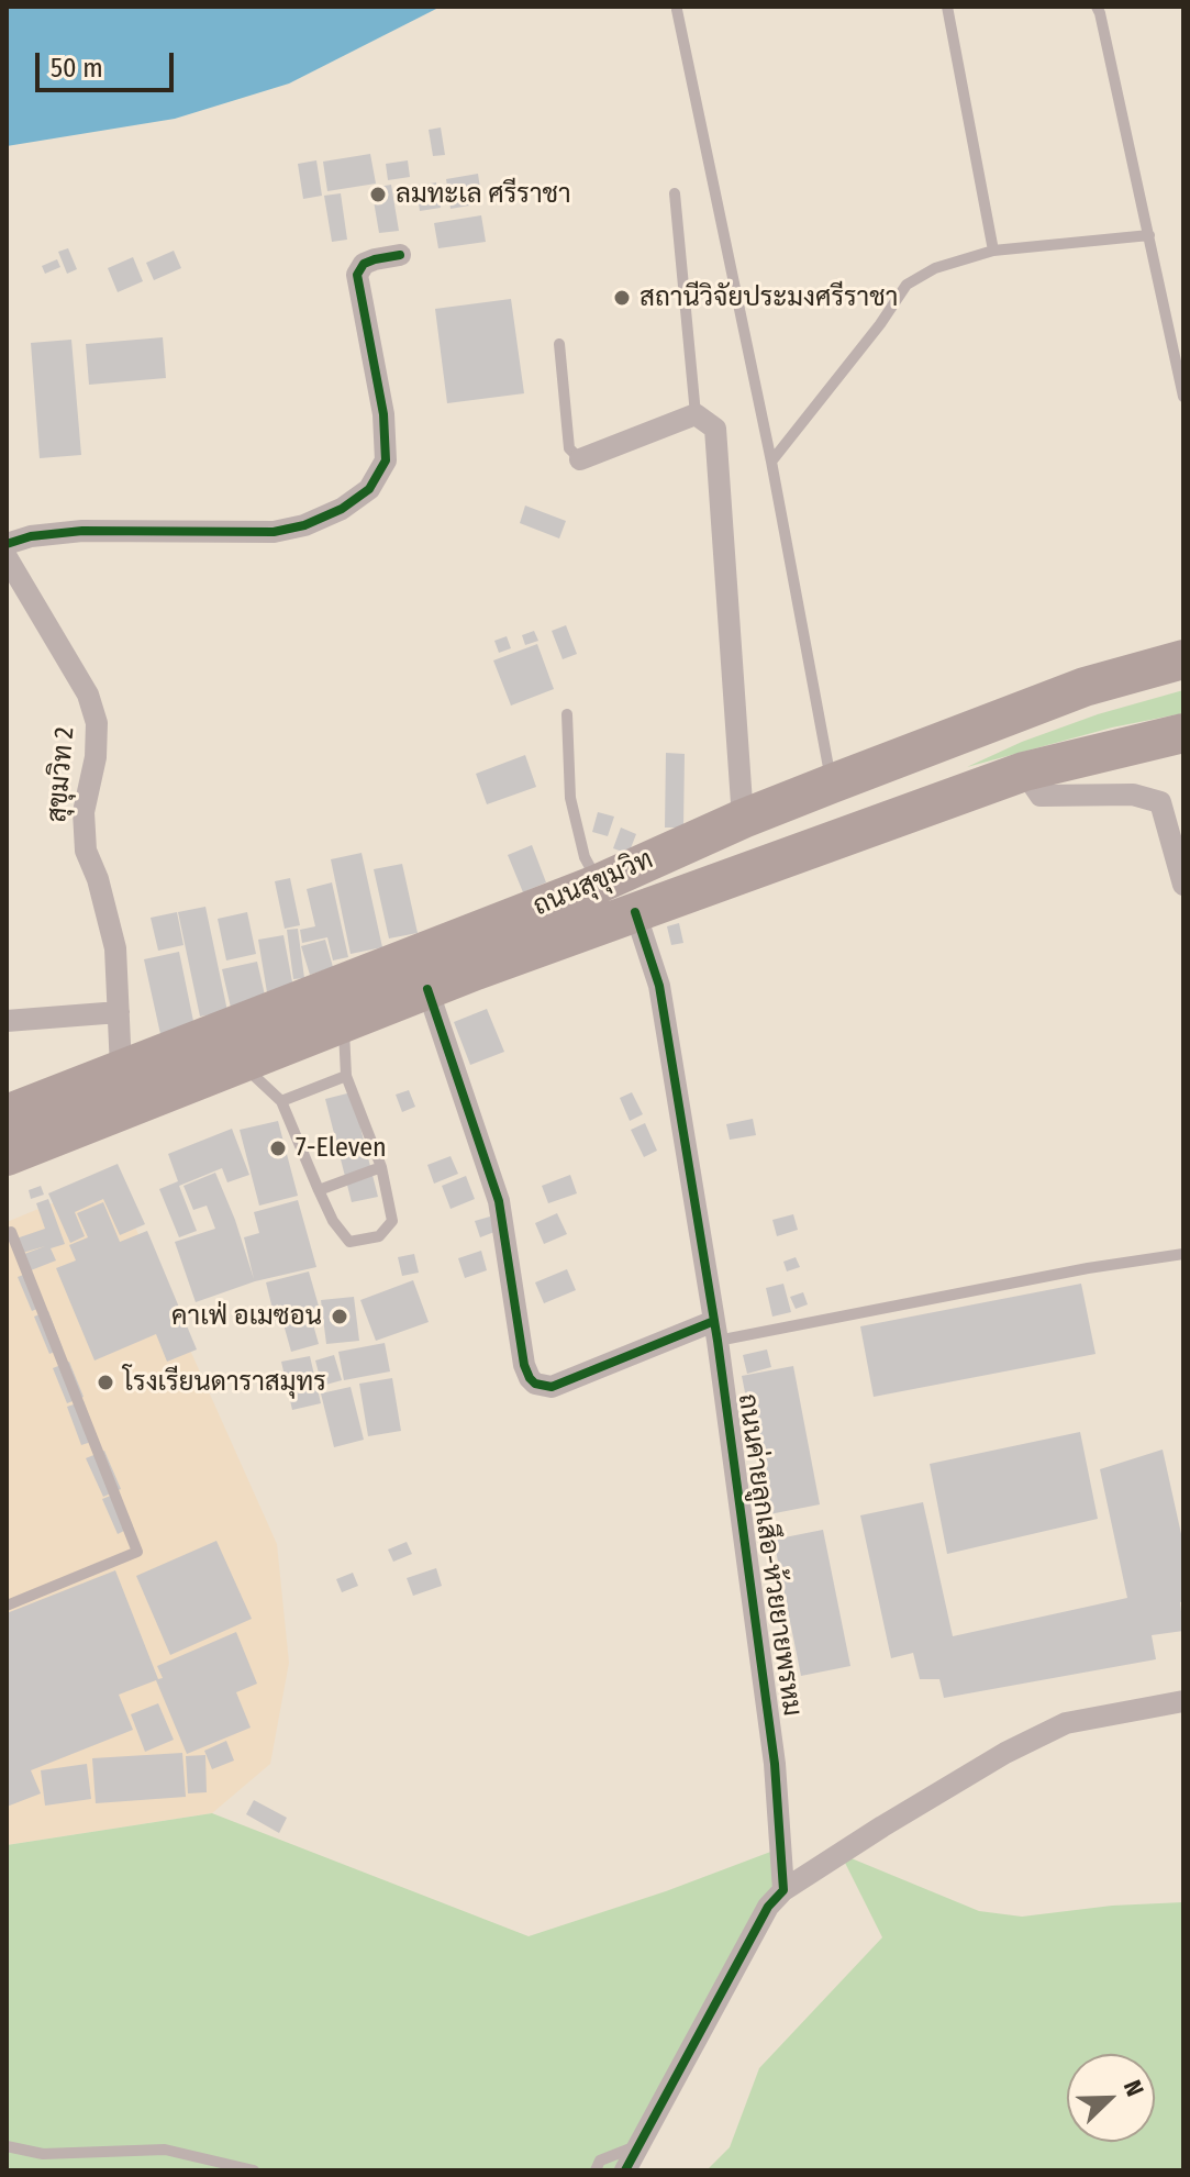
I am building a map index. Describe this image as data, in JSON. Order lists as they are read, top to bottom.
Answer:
{
  "streets": {
    "highway": ["ถนนสุขุมวิท"],
    "street": ["สุขุมวิท 2", "ถนนค่ายลูกเสึอ-ห้วยยายพรหม"]
  },
  "crossings": [
    ["สุขุมวิท 2", "ถนนสุขุมวิท"],
    ["ถนนสุขุมวิท", "ถนนค่ายลูกเสึอ-ห้วยยายพรหม"]
  ],
  "places": [
    "ลมทะเล ศรีราชา",
    "สถานีวิจัยประมงศรีราชา",
    "7-Eleven",
    "คาเฟ่ อเมซอน",
    "โรงเรียนดาราสมุทร"
  ],
  "scale_bar": "50 m",
  "north": "top right"
}
